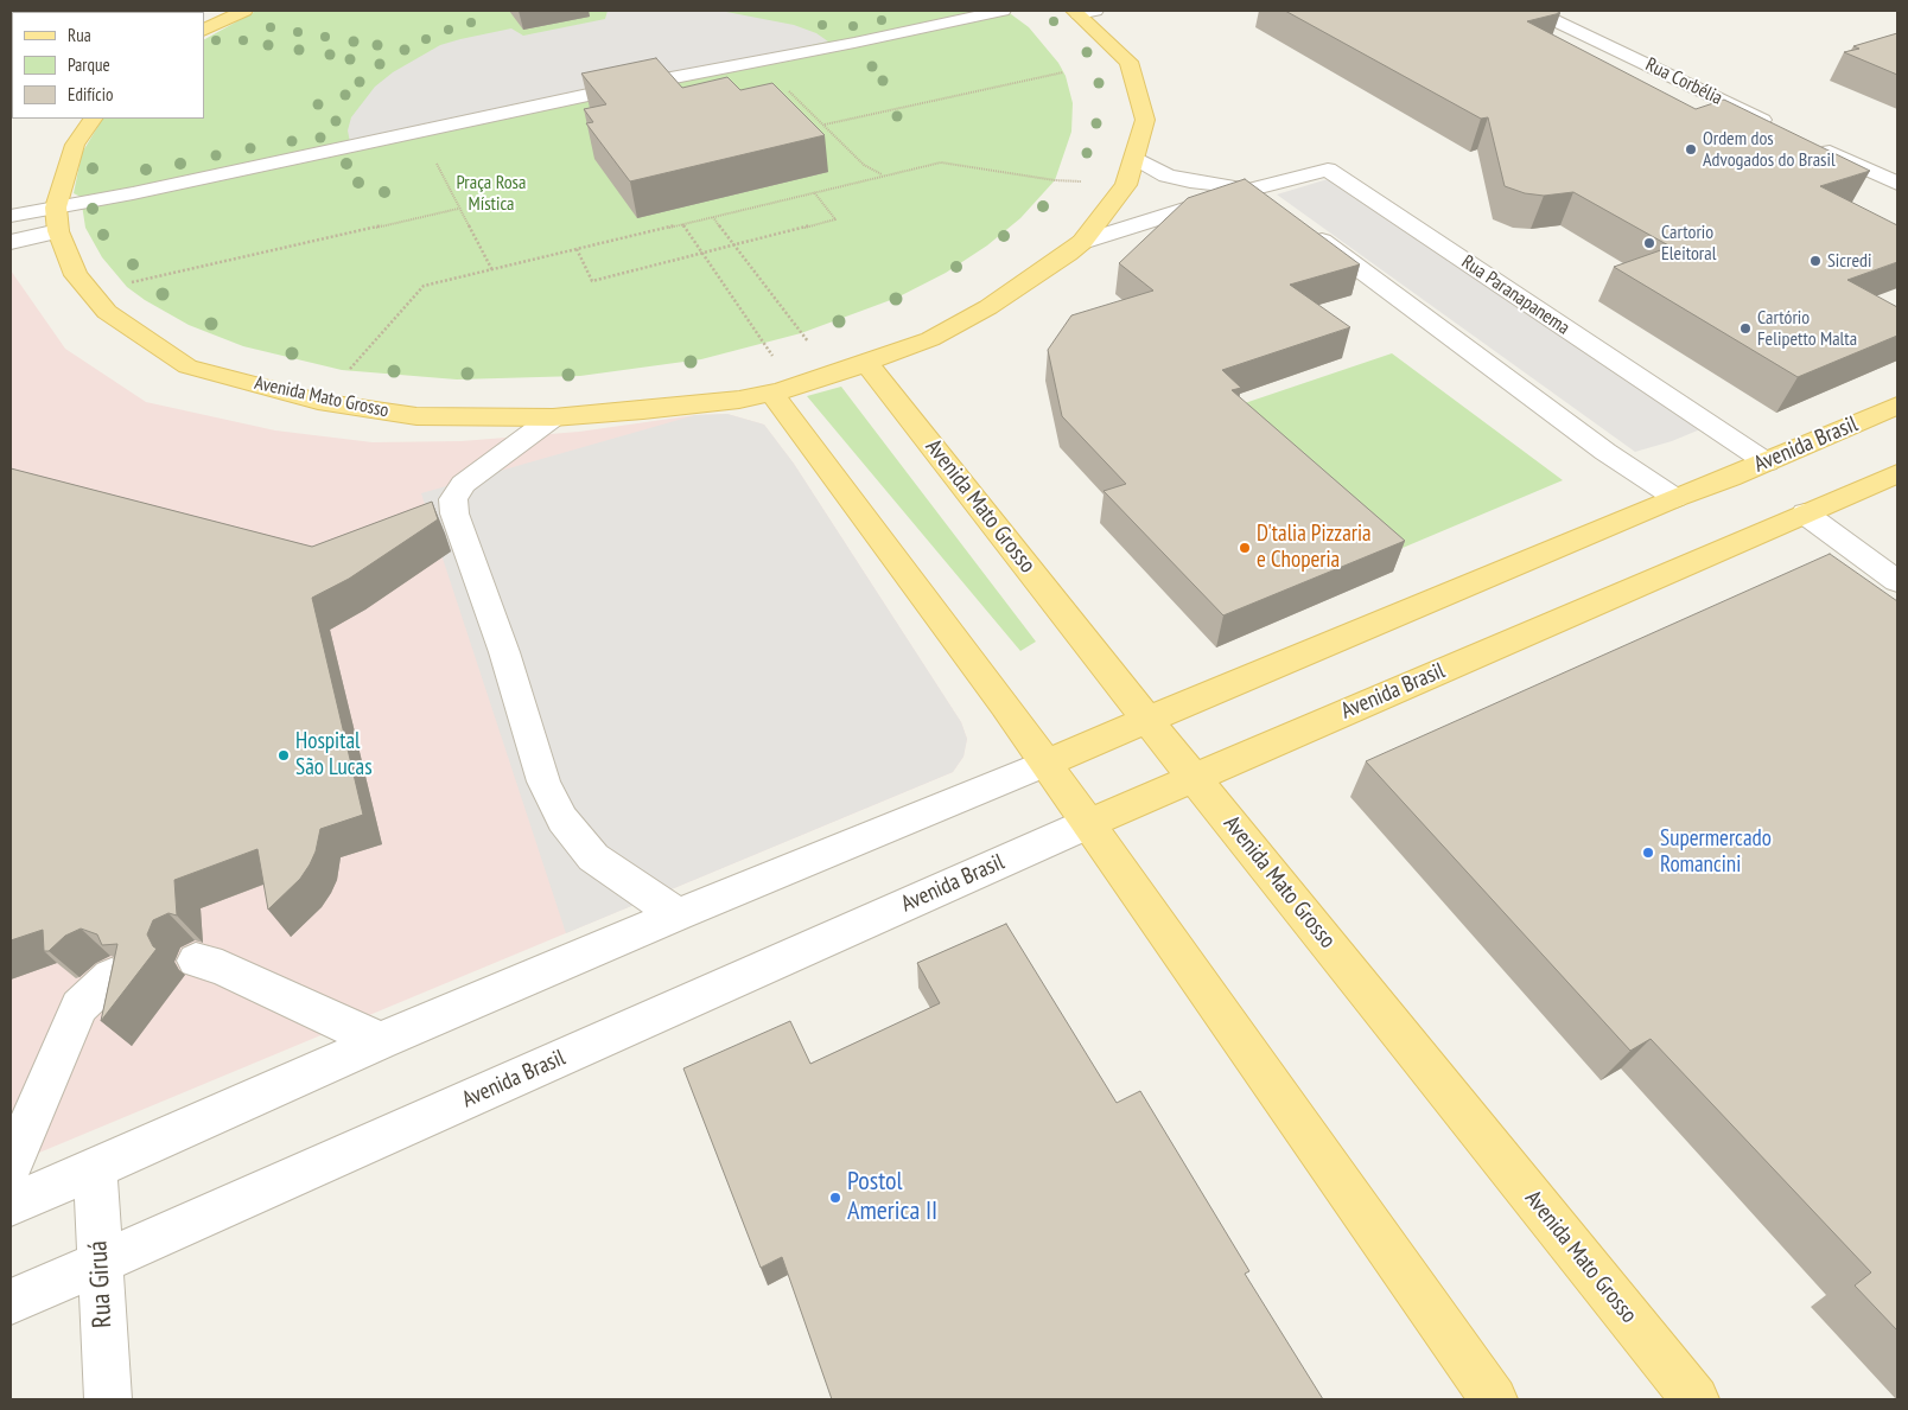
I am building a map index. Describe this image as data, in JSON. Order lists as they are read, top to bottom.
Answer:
{
  "streets": {
    "main road": ["Avenida Mato Grosso", "Avenida Brasil"],
    "street": ["Rua Corbélia", "Rua Paranapanema", "Rua Giruá"]
  },
  "crossings": [
    ["Rua Paranapanema", "Avenida Mato Grosso"],
    ["Rua Paranapanema", "Avenida Brasil"],
    ["Avenida Mato Grosso", "Avenida Brasil"],
    ["Avenida Brasil", "Rua Giruá"]
  ],
  "parks": ["Praça Rosa Mística"],
  "places": [
    "Ordem dos Advogados do Brasil",
    "Cartorio Eleitoral",
    "Sicredi",
    "Cartório Felipetto Malta",
    "D'talia Pizzaria e Choperia",
    "Hospital São Lucas",
    "Supermercado Romancini",
    "Postol America II"
  ],
  "legend": ["Rua", "Parque", "Edifício"]
}
